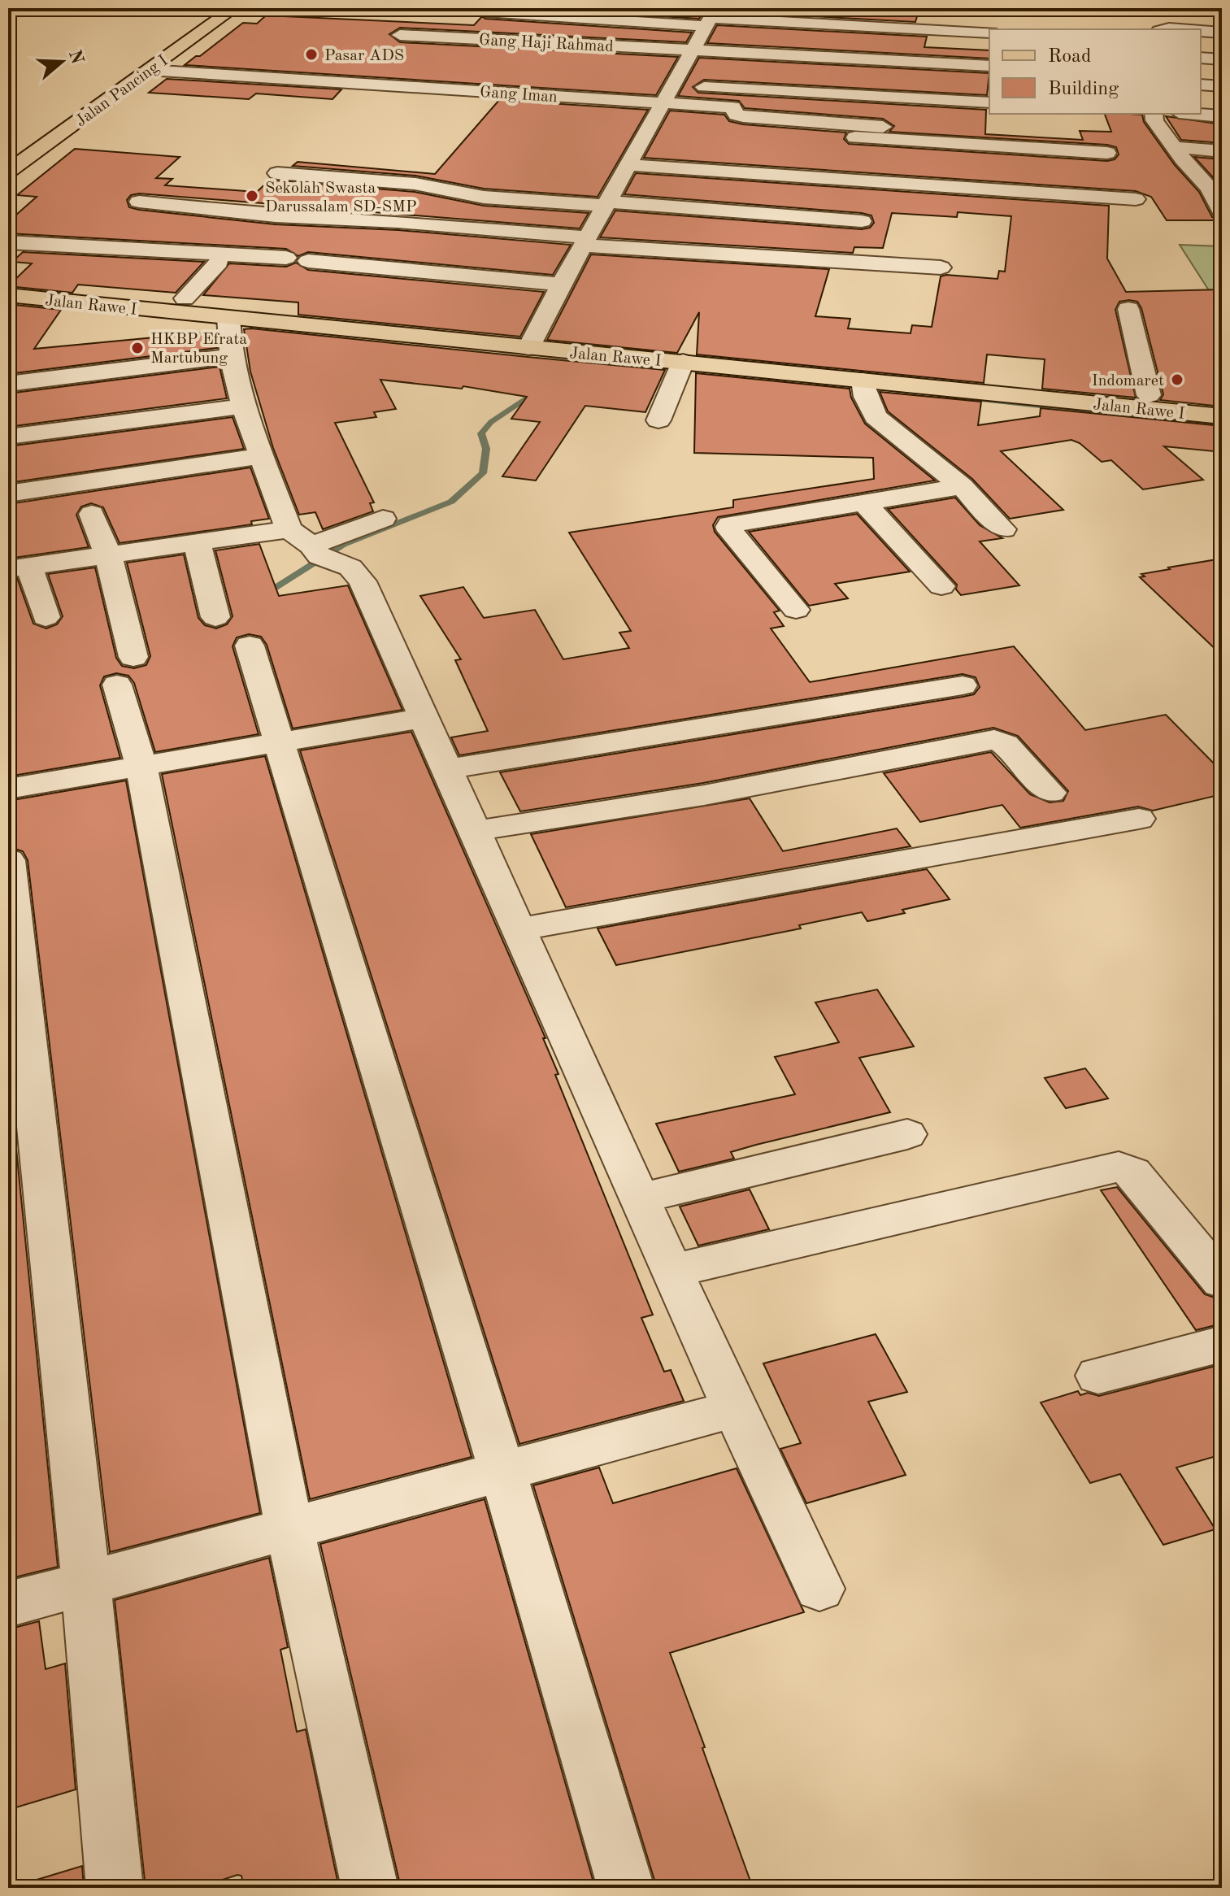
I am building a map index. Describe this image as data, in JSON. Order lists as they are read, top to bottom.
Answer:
{
  "streets": {
    "main road": ["Jalan Pancing I", "Jalan Rawe I"],
    "street": ["Gang Haji Rahmad", "Gang Iman"]
  },
  "crossings": [
    ["Jalan Pancing I", "Gang Iman"]
  ],
  "places": [
    "Pasar ADS",
    "Sekolah Swasta Darussalam SD-SMP",
    "HKBP Efrata Martubung",
    "Indomaret"
  ],
  "legend": ["Road", "Building"],
  "north": "right"
}
